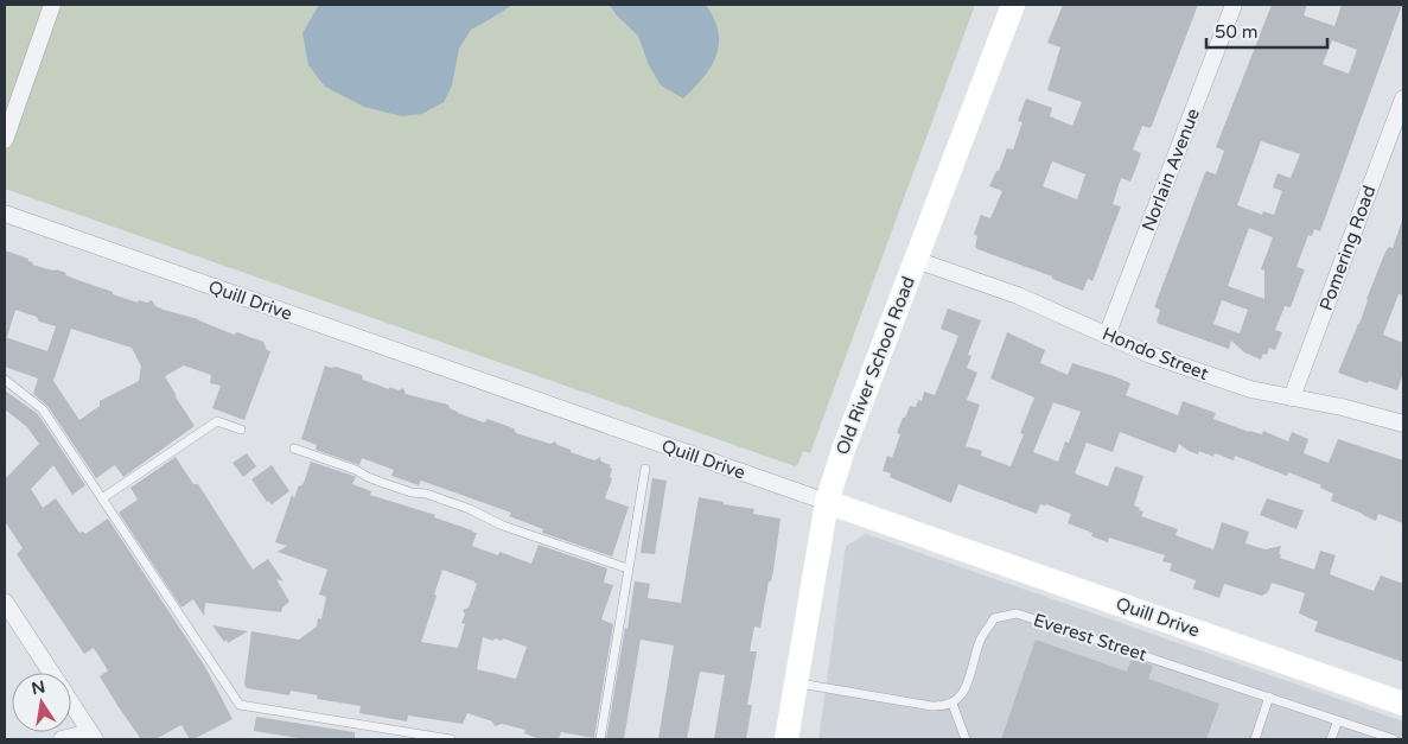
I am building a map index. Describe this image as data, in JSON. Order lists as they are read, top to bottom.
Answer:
{
  "streets": {
    "main road": ["Quill Drive", "Old River School Road"],
    "street": ["Norlain Avenue", "Pomering Road", "Hondo Street"],
    "lane": ["Everest Street"]
  },
  "crossings": [
    ["Norlain Avenue", "Hondo Street"],
    ["Pomering Road", "Hondo Street"],
    ["Quill Drive", "Old River School Road"],
    ["Hondo Street", "Old River School Road"]
  ],
  "scale_bar": "50 m",
  "north": "top"
}
